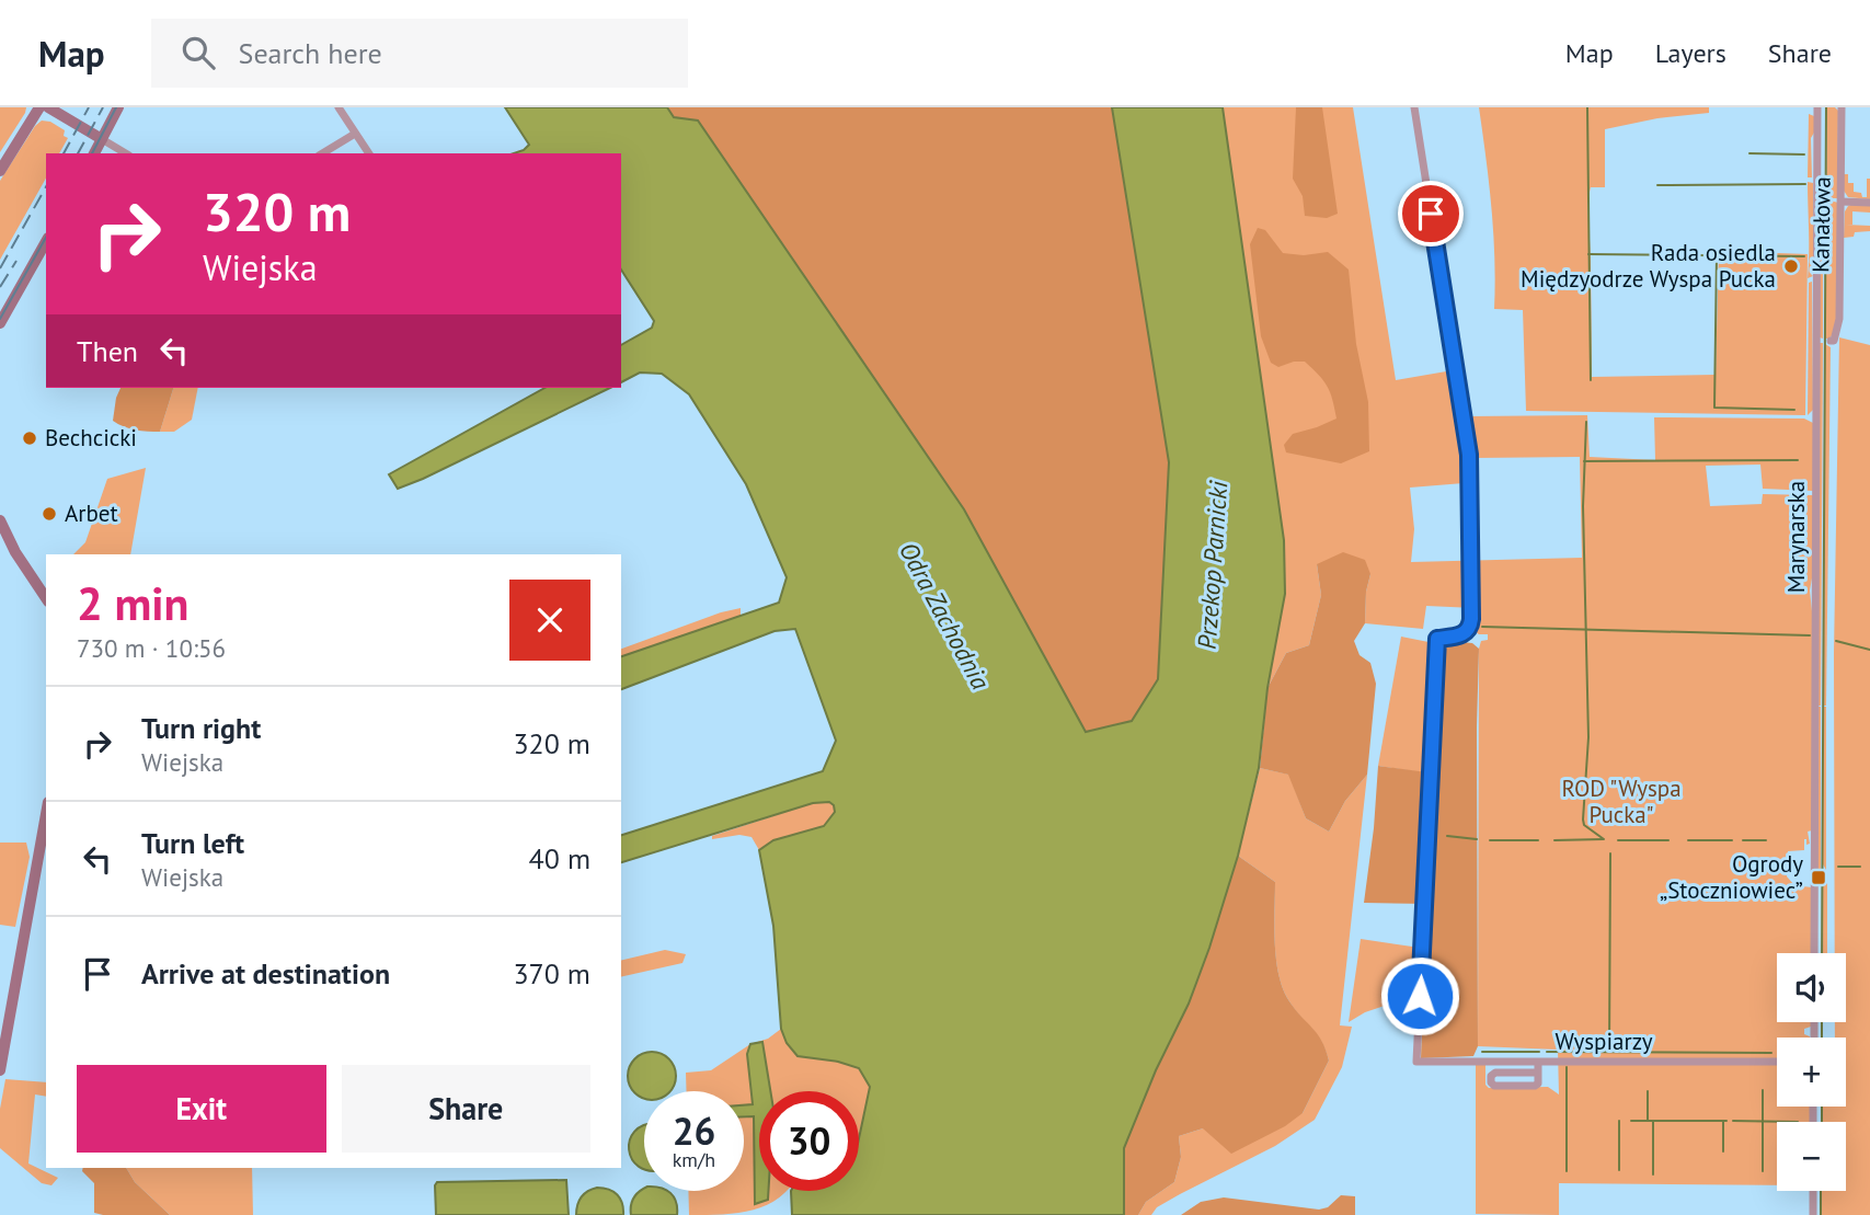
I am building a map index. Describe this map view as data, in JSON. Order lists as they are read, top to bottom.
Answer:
{
  "streets": {
    "street": ["Kanałowa", "Marynarska", "Wyspiarzy"]
  },
  "water": ["Przekop Parnicki", "Odra Zachodnia"],
  "parks": ["ROD \"Wyspa Pucka\""],
  "places": {
    "other": ["Rada osiedla Międzyodrze Wyspa Pucka", "Bechcicki", "Arbet"],
    "transit": ["Ogrody „Stoczniowiec”"]
  },
  "page": {
    "header": "Map",
    "search": "Search here",
    "nav": ["Map", "Layers", "Share"],
    "turn": ["320 m", "Wiejska"],
    "then": "Then",
    "heading": ["2 min", "730 m · 10:56"],
    "list": [
      {
        "name": "Turn right",
        "note": "Wiejska",
        "value": "320 m"
      },
      {
        "name": "Turn left",
        "note": "Wiejska",
        "value": "40 m"
      },
      {
        "name": "Arrive at destination",
        "value": "370 m"
      }
    ],
    "map_buttons": ["+", "−"],
    "buttons": ["Exit", "Share"],
    "speed": "26 km/h",
    "limit": "30"
  }
}
